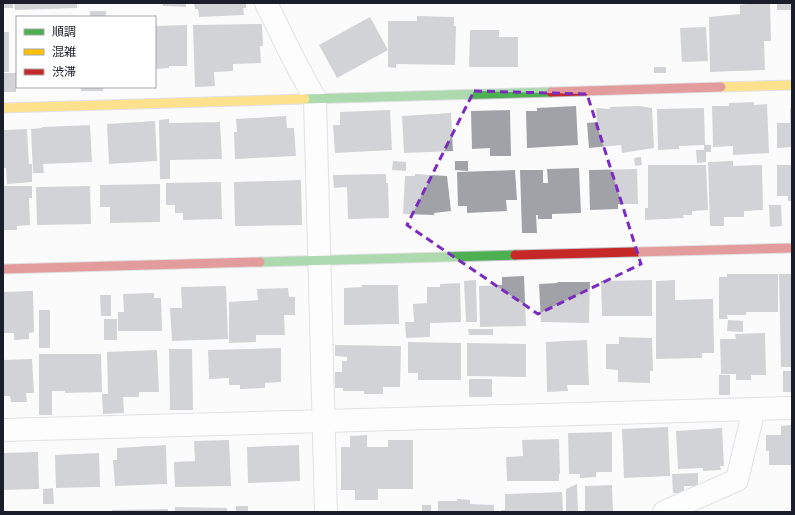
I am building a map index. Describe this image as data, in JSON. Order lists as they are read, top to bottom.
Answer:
{
  "legend": ["順調", "混雑", "渋滞"]
}
